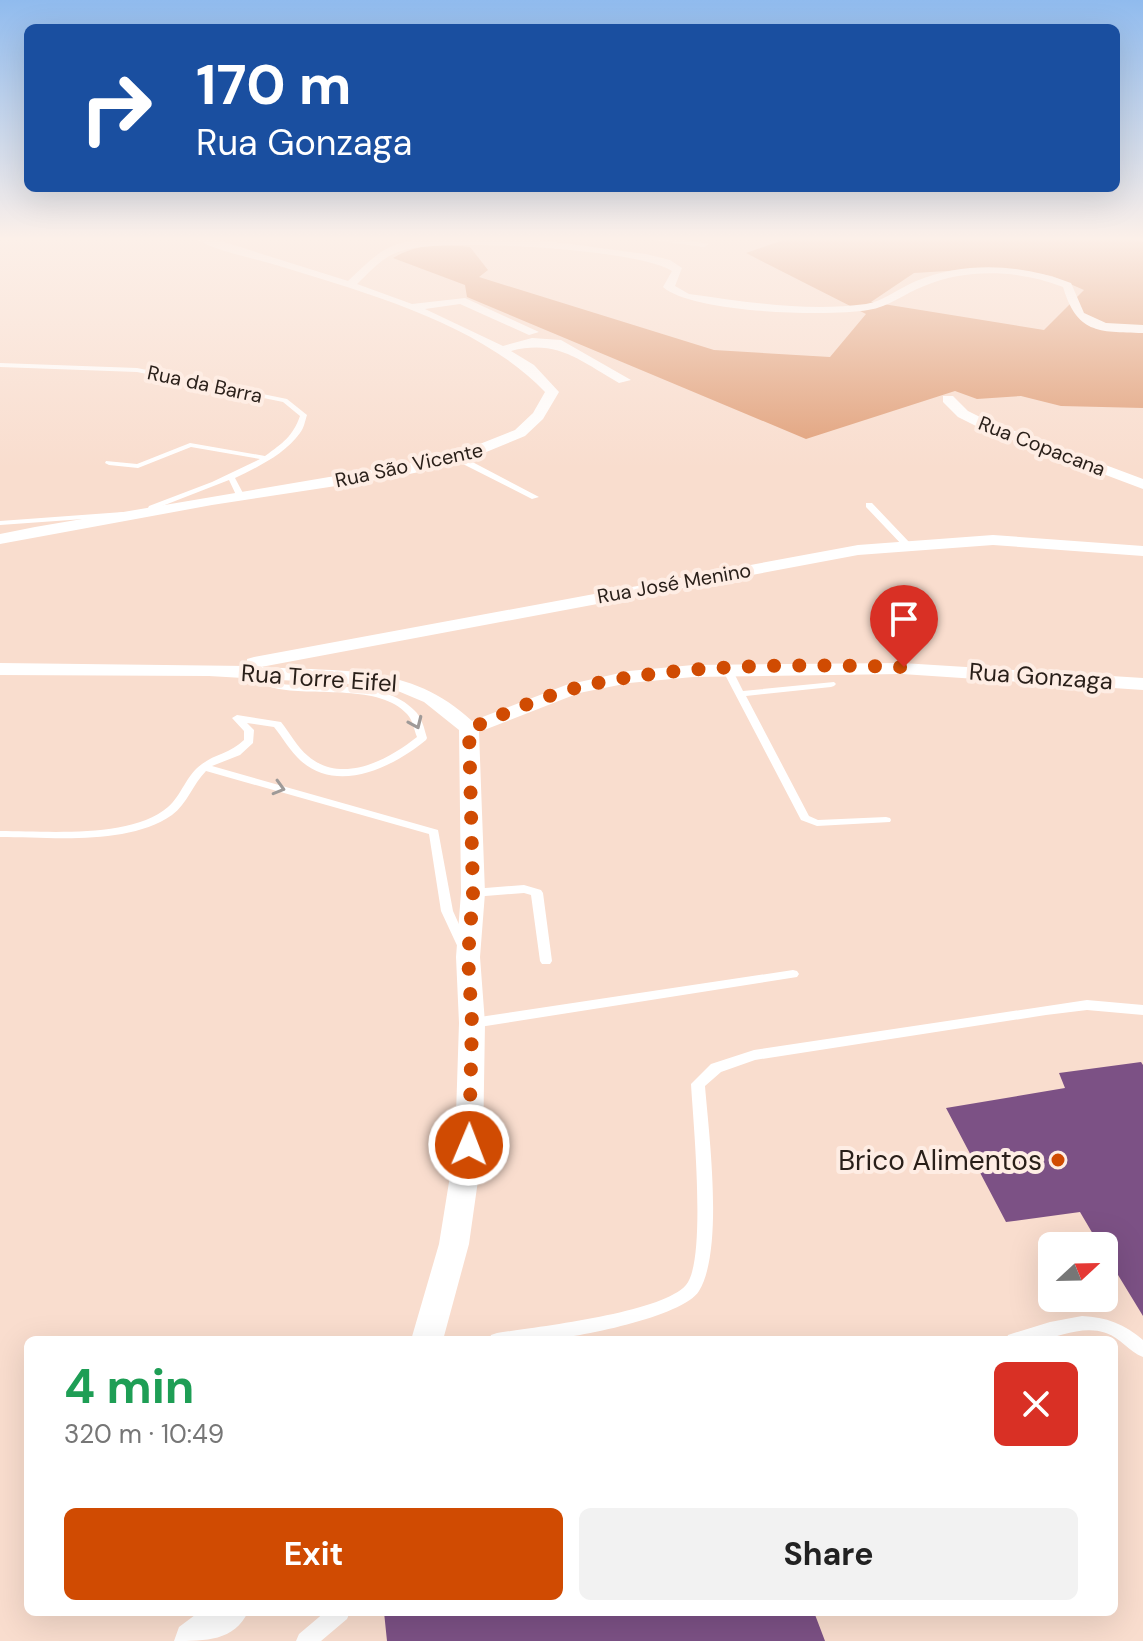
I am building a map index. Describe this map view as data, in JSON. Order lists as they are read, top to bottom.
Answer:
{
  "streets": {
    "street": [
      "Rua Copacana",
      "Rua São Vicente",
      "Rua José Menino",
      "Rua Gonzaga",
      "Rua Torre Eifel"
    ],
    "lane": ["Rua da Barra"]
  },
  "crossings": [
    ["Rua da Barra", "Rua São Vicente"],
    ["Rua José Menino", "Rua Torre Eifel"],
    ["Rua Gonzaga", "Rua Torre Eifel"]
  ],
  "places": ["Brico Alimentos"],
  "north": "right",
  "page": {
    "turn": ["170 m", "Rua Gonzaga"],
    "heading": ["4 min", "320 m · 10:49"],
    "buttons": ["Exit", "Share"]
  }
}
